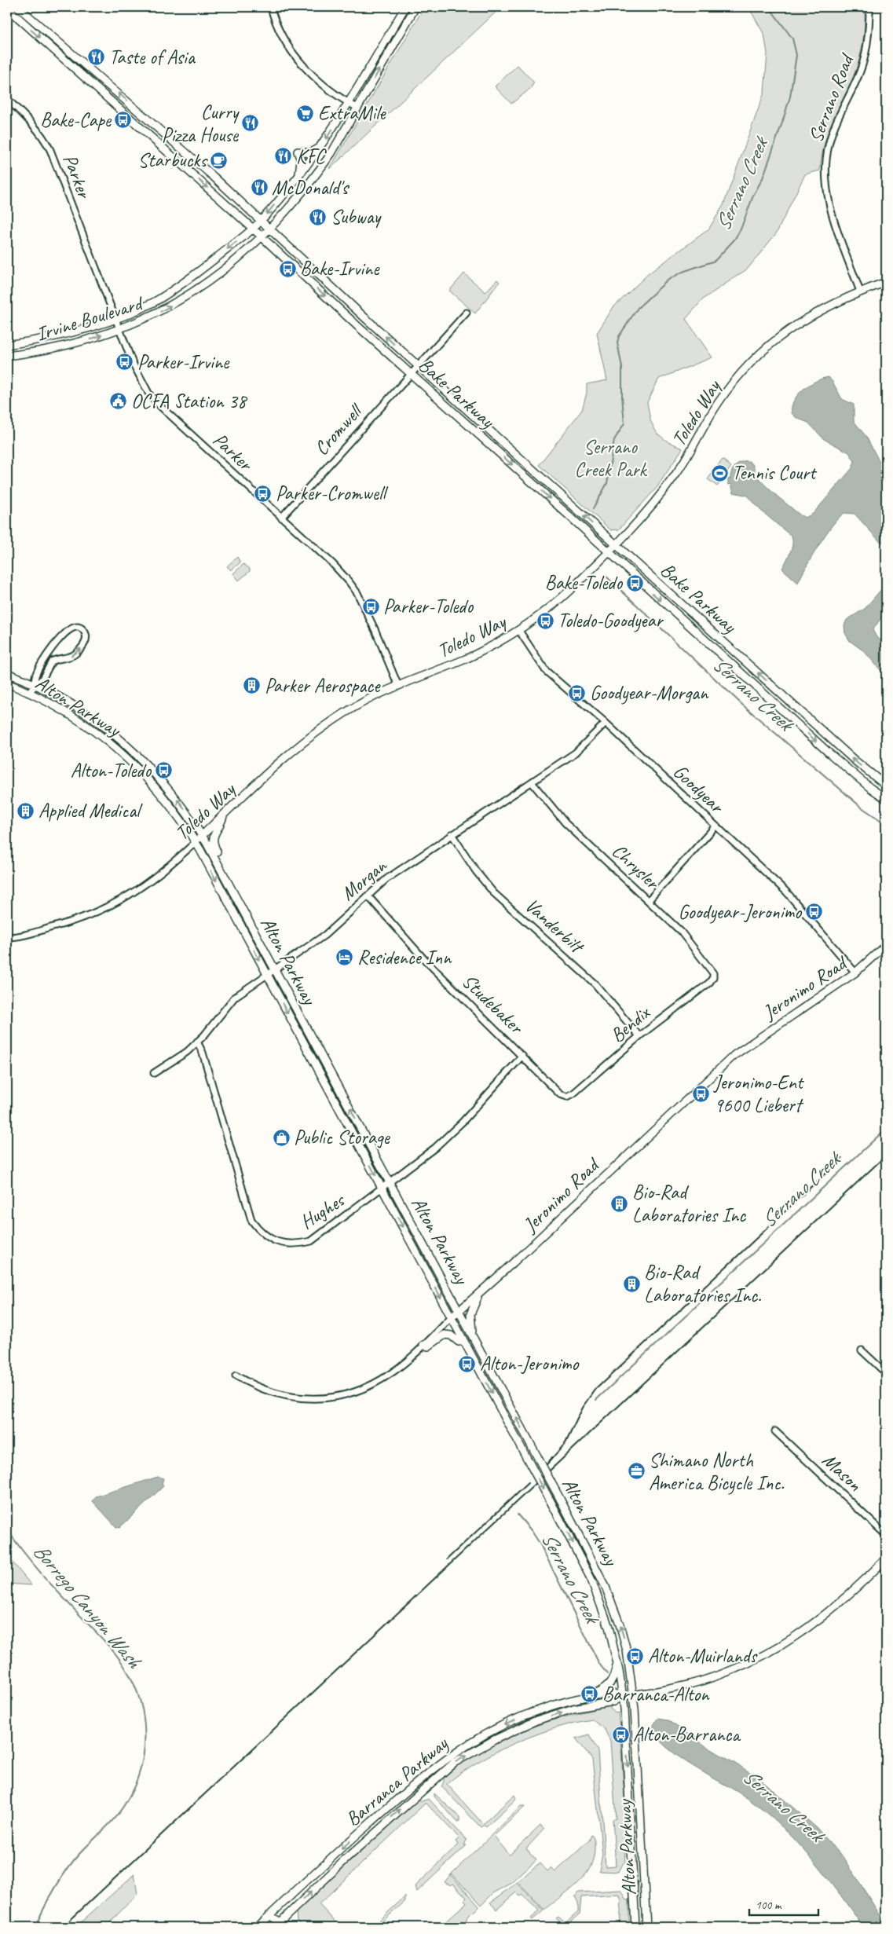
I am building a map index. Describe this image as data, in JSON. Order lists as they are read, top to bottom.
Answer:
{
  "streets": {
    "main road": [
      "Irvine Boulevard",
      "Bake Parkway",
      "Toledo Way",
      "Alton Parkway",
      "Jeronimo Road",
      "Barranca Parkway"
    ],
    "street": [
      "Serrano Road",
      "Parker",
      "Cromwell",
      "Goodyear",
      "Chrysler",
      "Morgan",
      "Vanderbilt",
      "Studebaker",
      "Bendix",
      "Hughes",
      "Mason"
    ]
  },
  "crossings": [
    ["Serrano Road", "Toledo Way"],
    ["Parker", "Irvine Boulevard"],
    ["Parker", "Toledo Way"],
    ["Parker", "Cromwell"],
    ["Irvine Boulevard", "Bake Parkway"],
    ["Bake Parkway", "Toledo Way"],
    ["Bake Parkway", "Cromwell"],
    ["Toledo Way", "Alton Parkway"],
    ["Toledo Way", "Goodyear"],
    ["Alton Parkway", "Morgan"],
    ["Alton Parkway", "Jeronimo Road"],
    ["Alton Parkway", "Hughes"],
    ["Alton Parkway", "Barranca Parkway"],
    ["Goodyear", "Morgan"],
    ["Goodyear", "Jeronimo Road"],
    ["Chrysler", "Morgan"],
    ["Chrysler", "Bendix"],
    ["Morgan", "Vanderbilt"],
    ["Morgan", "Studebaker"],
    ["Morgan", "Hughes"],
    ["Vanderbilt", "Bendix"],
    ["Studebaker", "Bendix"],
    ["Studebaker", "Hughes"]
  ],
  "water": ["Serrano Creek", "Borrego Canyon Wash"],
  "parks": ["Serrano Creek Park"],
  "places": {
    "restaurant": [
      "Taste of Asia",
      "Curry Pizza House",
      "KFC",
      "McDonald's",
      "Subway"
    ],
    "supermarket": ["ExtraMile"],
    "bus stop": [
      "Bake-Cape",
      "Bake-Irvine",
      "Parker-Irvine",
      "Parker-Cromwell",
      "Bake-Toledo",
      "Parker-Toledo",
      "Toledo-Goodyear",
      "Goodyear-Morgan",
      "Alton-Toledo",
      "Goodyear-Jeronimo",
      "Jeronimo-Ent 9600 Liebert",
      "Alton-Jeronimo",
      "Alton-Muirlands",
      "Barranca-Alton",
      "Alton-Barranca"
    ],
    "cafe": ["Starbucks"],
    "public building": ["OCFA Station 38"],
    "sports": ["Tennis Court"],
    "building": [
      "Parker Aerospace",
      "Applied Medical",
      "Bio-Rad Laboratories Inc",
      "Bio-Rad Laboratories Inc."
    ],
    "hotel": ["Residence Inn"],
    "shop": ["Public Storage"],
    "office": ["Shimano North America Bicycle Inc."]
  },
  "scale_bar": "100 m"
}
